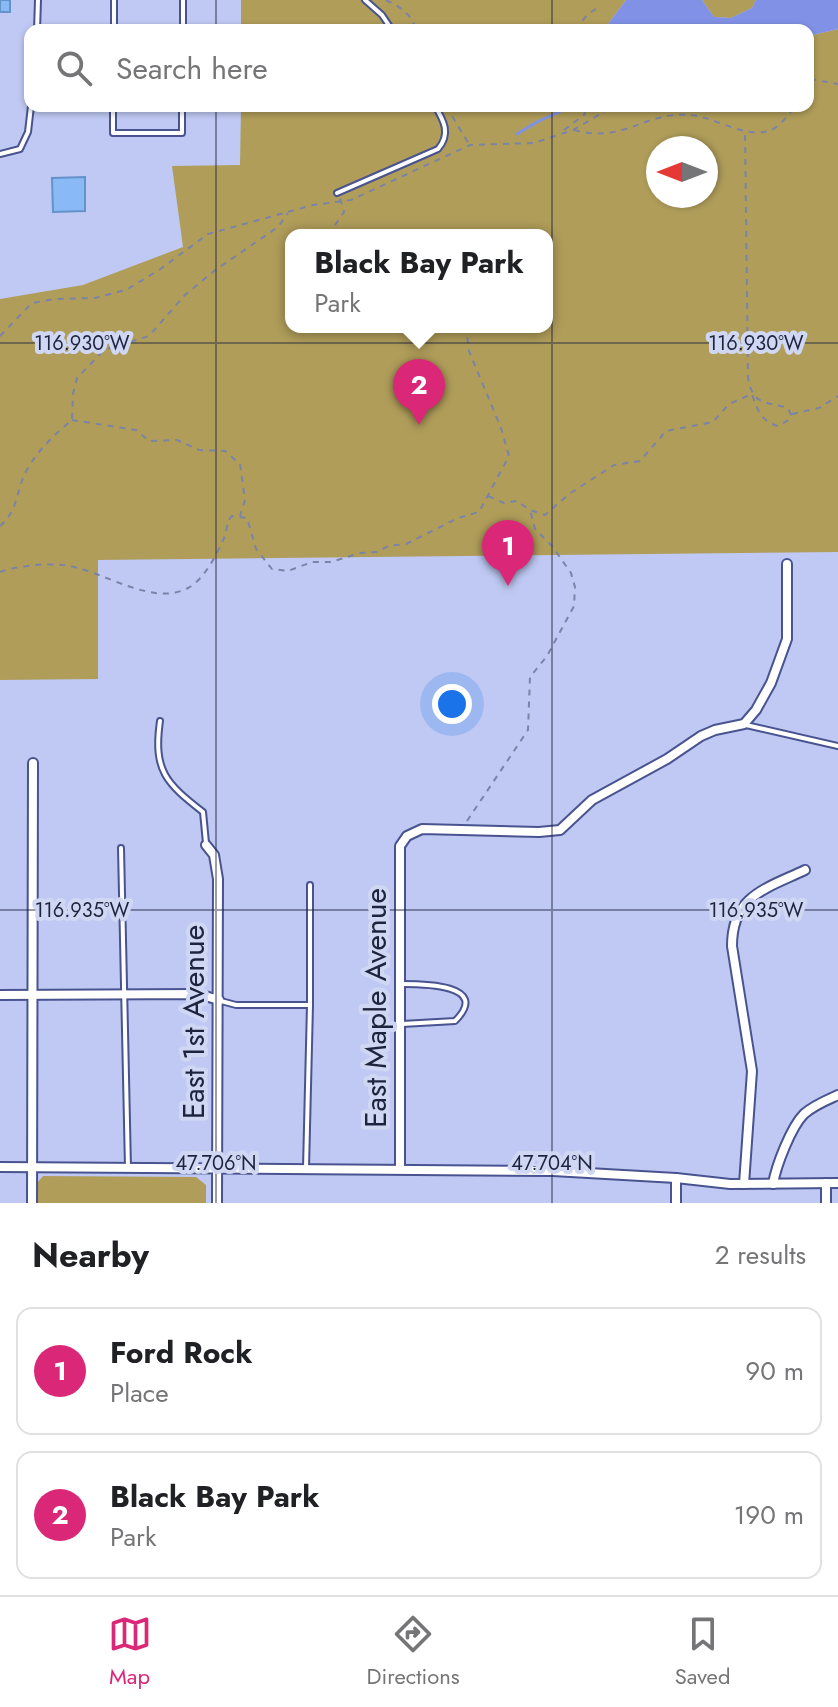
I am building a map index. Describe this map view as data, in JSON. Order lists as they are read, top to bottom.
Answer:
{
  "streets": {
    "street": ["East Maple Avenue", "East 1st Avenue"]
  },
  "north": "left",
  "page": {
    "search": "Search here",
    "popup": ["Black Bay Park", "Park"],
    "pins": ["2", "1"],
    "heading": ["Nearby", "2 results"],
    "list": [
      {
        "mark": "1",
        "name": "Ford Rock",
        "note": "Place",
        "value": "90 m"
      },
      {
        "mark": "2",
        "name": "Black Bay Park",
        "note": "Park",
        "value": "190 m"
      }
    ],
    "nav": ["Map", "Directions", "Saved"]
  },
  "coordinates": [
    "116.930°W",
    "116.935°W",
    "47.706°N",
    "47.704°N"
  ]
}
